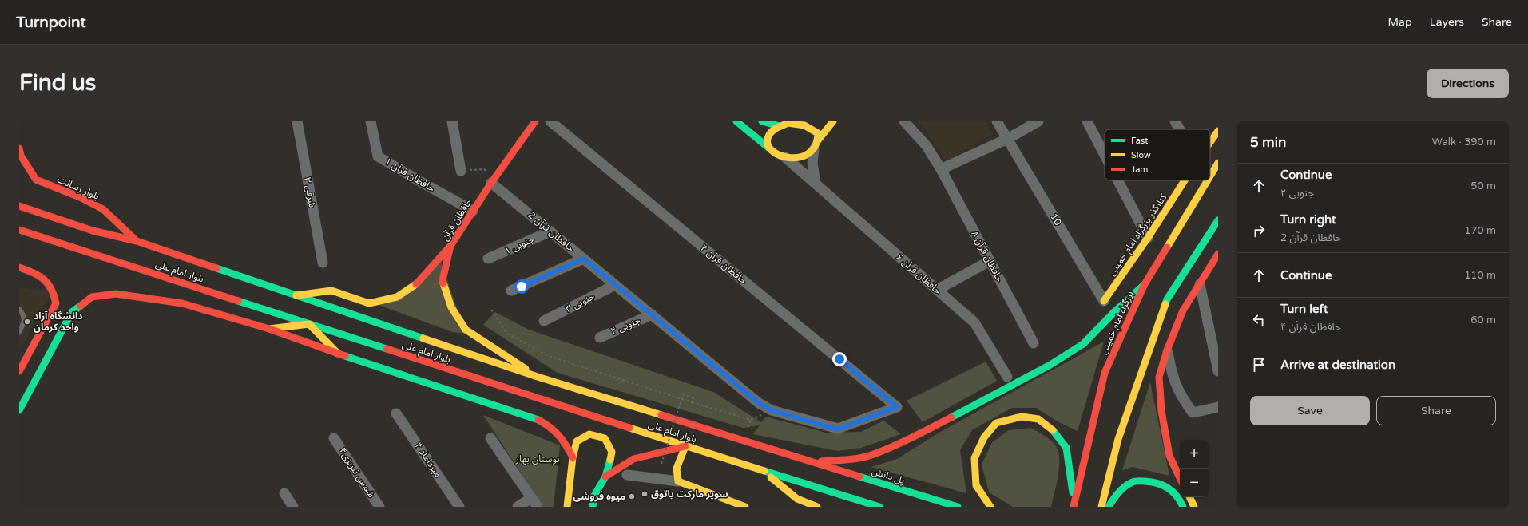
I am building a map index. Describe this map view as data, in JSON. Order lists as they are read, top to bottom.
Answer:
{
  "streets": {
    "main road": [
      "بلوار رسالت",
      "حافظان قرآن",
      "کنارگذر بزرگراه امام خمینی",
      "بلوار امام علی",
      "بزرگراه امام خمینی",
      "پل دانش"
    ],
    "street": [
      "حافظان قرآن ۱",
      "۳ شرقی",
      "10",
      "حافظان قرآن 2",
      "جنوبی ۱",
      "حافظان قرآن ۸",
      "حافظان قرآن ۴",
      "حافظان قرآن ۶",
      "جنوبی ۳",
      "جنوبی ۴",
      "میرداماد ۴",
      "شمس تیریزی۴"
    ]
  },
  "crossings": [
    ["حافظان قرآن ۱", "حافظان قرآن"],
    ["بلوار رسالت", "بلوار امام علی"],
    ["حافظان قرآن", "حافظان قرآن 2"],
    ["حافظان قرآن", "بلوار امام علی"],
    ["10", "کنارگذر بزرگراه امام خمینی"],
    ["حافظان قرآن 2", "جنوبی ۱"],
    ["حافظان قرآن 2", "حافظان قرآن ۴"],
    ["حافظان قرآن 2", "جنوبی ۳"],
    ["حافظان قرآن 2", "جنوبی ۴"],
    ["بلوار امام علی", "پل دانش"]
  ],
  "parks": ["بوستان بهار"],
  "places": ["دانشگاه آزاد واحد کرمان", "سوپر مارکت پاتوق", "میوه فروشی"],
  "legend": ["Fast", "Slow", "Jam"],
  "page": {
    "header": "Turnpoint",
    "nav": ["Map", "Layers", "Share"],
    "buttons": [
      "Directions",
      ["Save", "Share"]
    ],
    "title": "Find us",
    "heading": ["5 min", "Walk · 390 m"],
    "list": [
      ["Continue", "جنوبی ۲", "50 m"],
      ["Turn right", "حافظان قرآن 2", "170 m"],
      ["Continue", "110 m"],
      ["Turn left", "حافظان قرآن ۴", "60 m"],
      "Arrive at destination"
    ],
    "map_buttons": ["+", "−"]
  }
}
